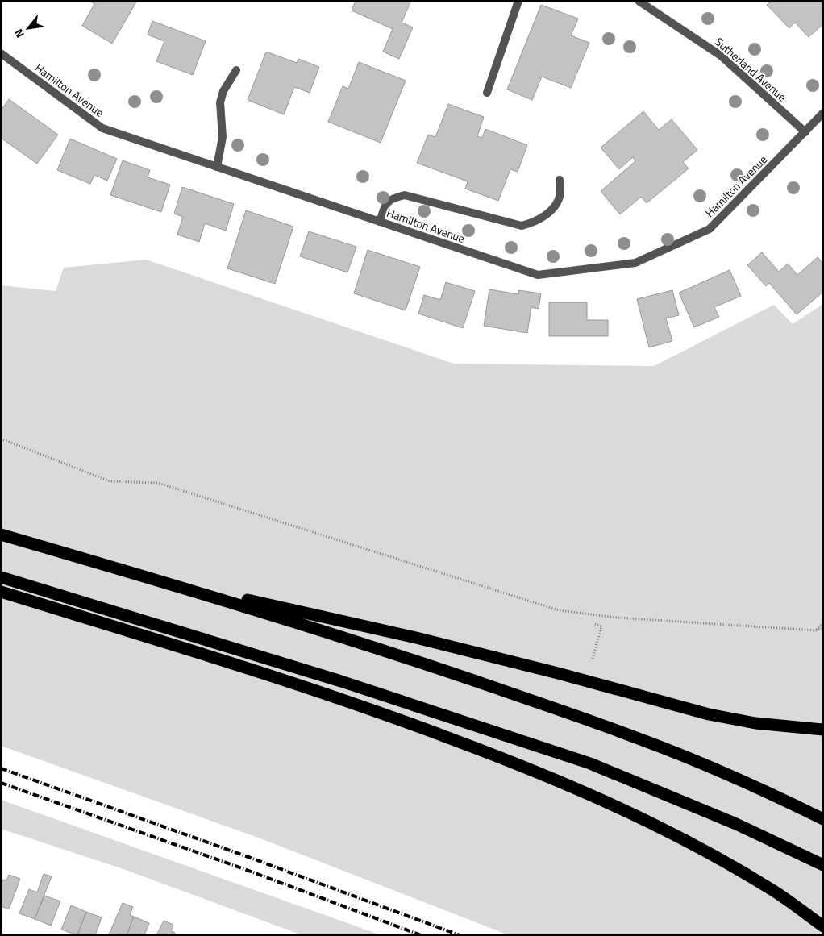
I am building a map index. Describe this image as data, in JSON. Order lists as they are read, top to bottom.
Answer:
{
  "streets": {
    "street": ["Sutherland Avenue", "Hamilton Avenue"]
  },
  "crossings": [
    ["Sutherland Avenue", "Hamilton Avenue"]
  ],
  "north": "bottom left"
}
